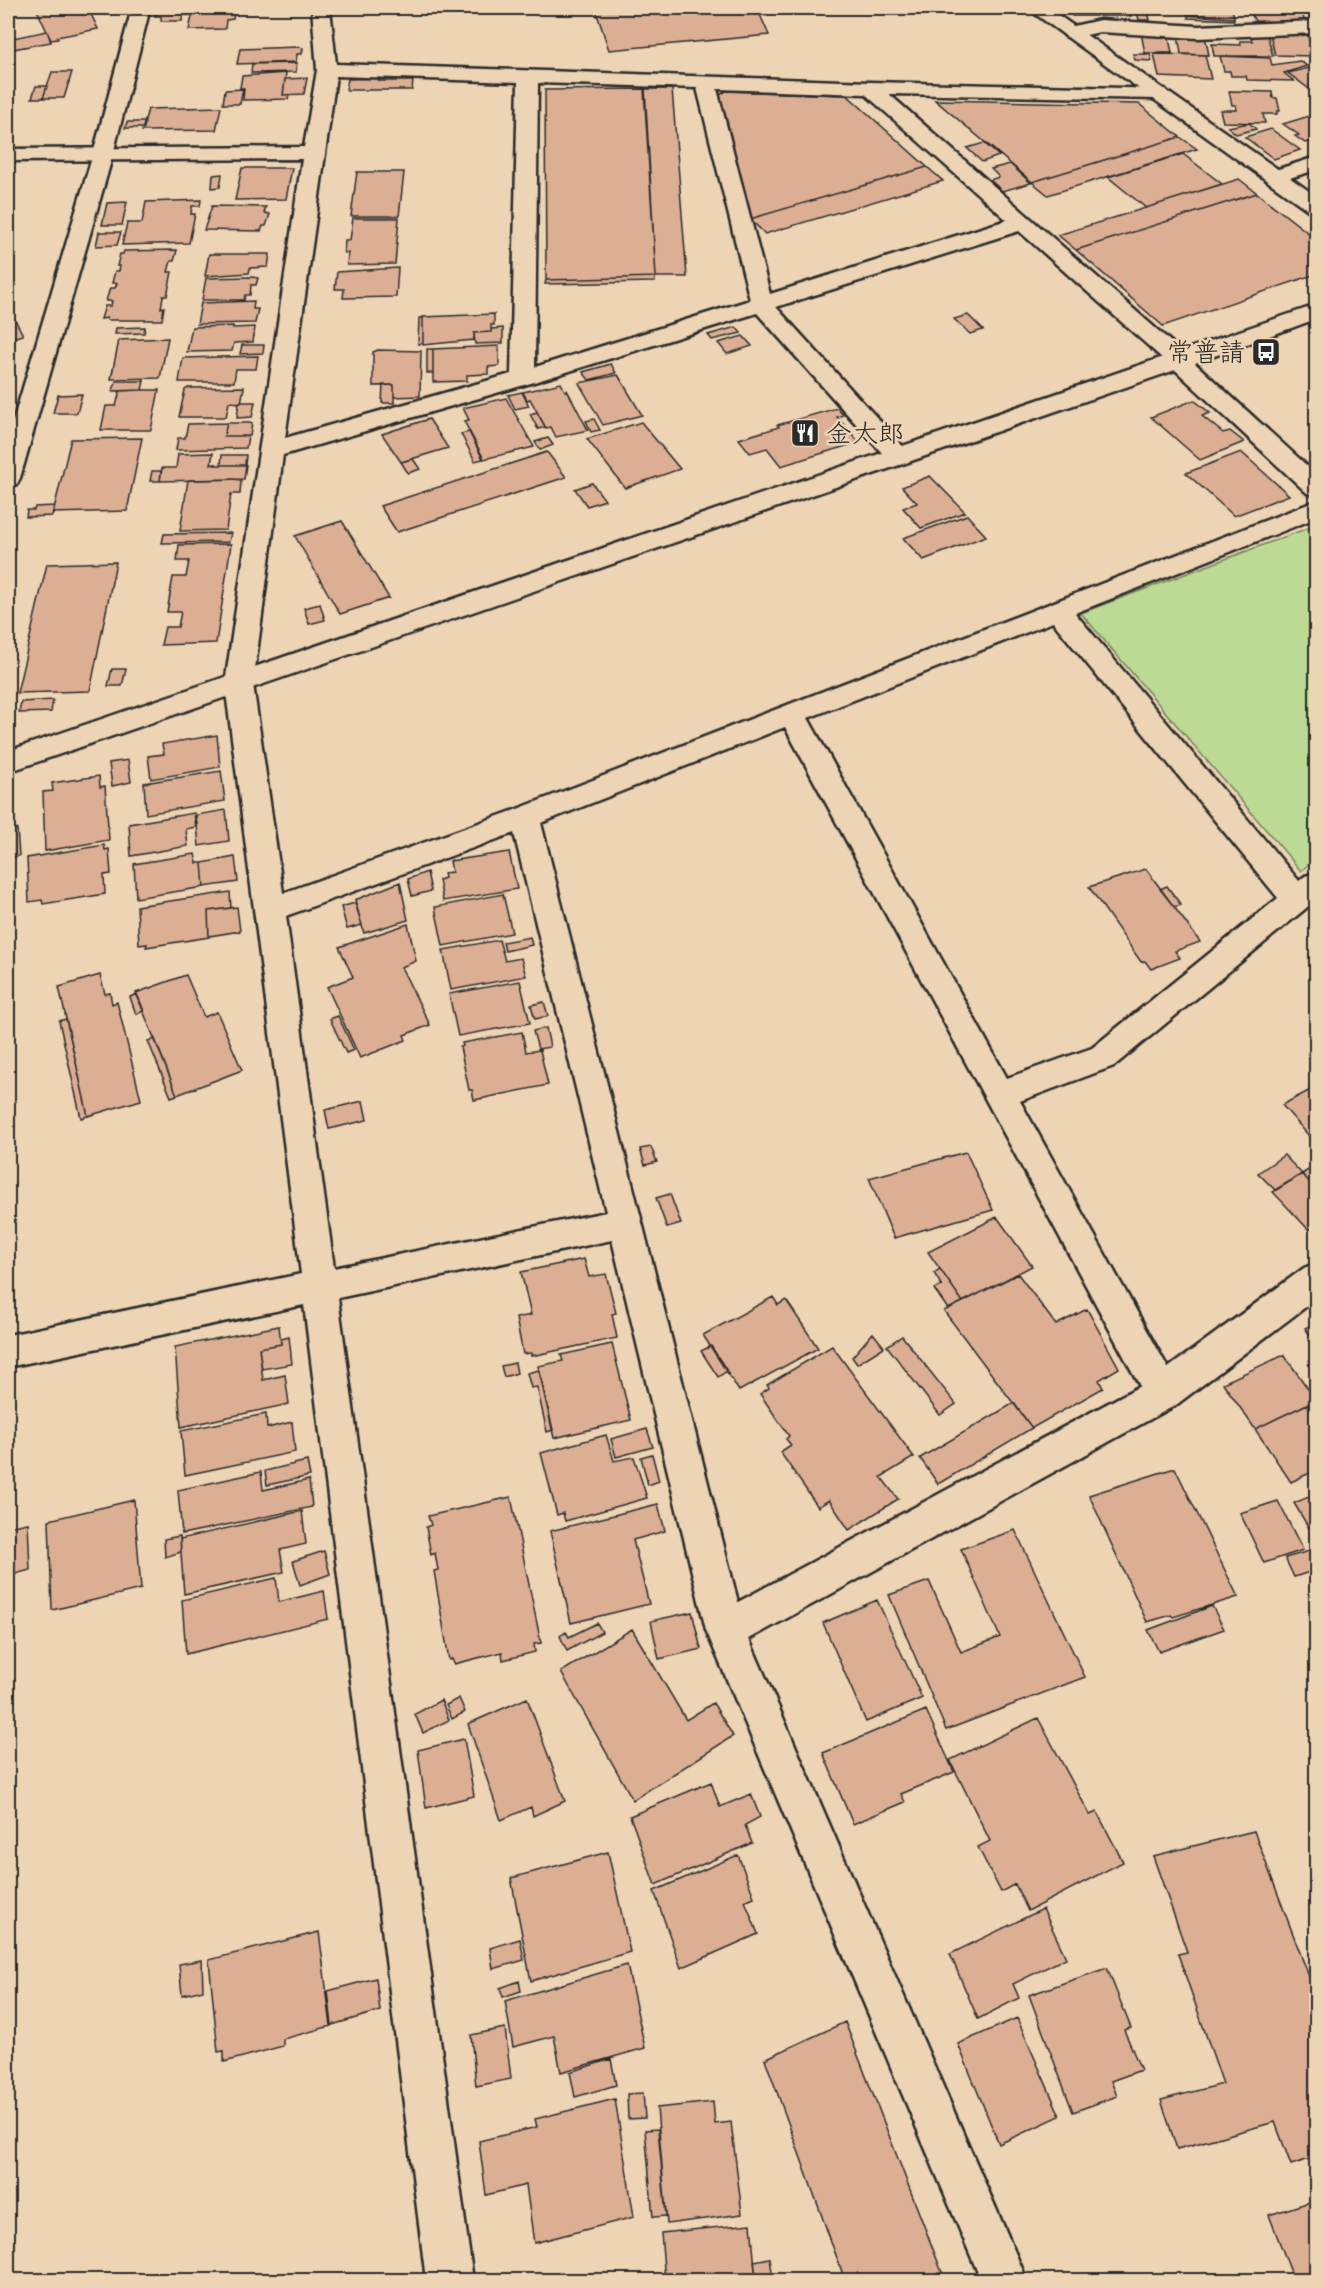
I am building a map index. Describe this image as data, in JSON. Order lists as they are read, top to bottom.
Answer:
{
  "places": {
    "bus stop": ["常普請"],
    "restaurant": ["金太郎"]
  }
}
